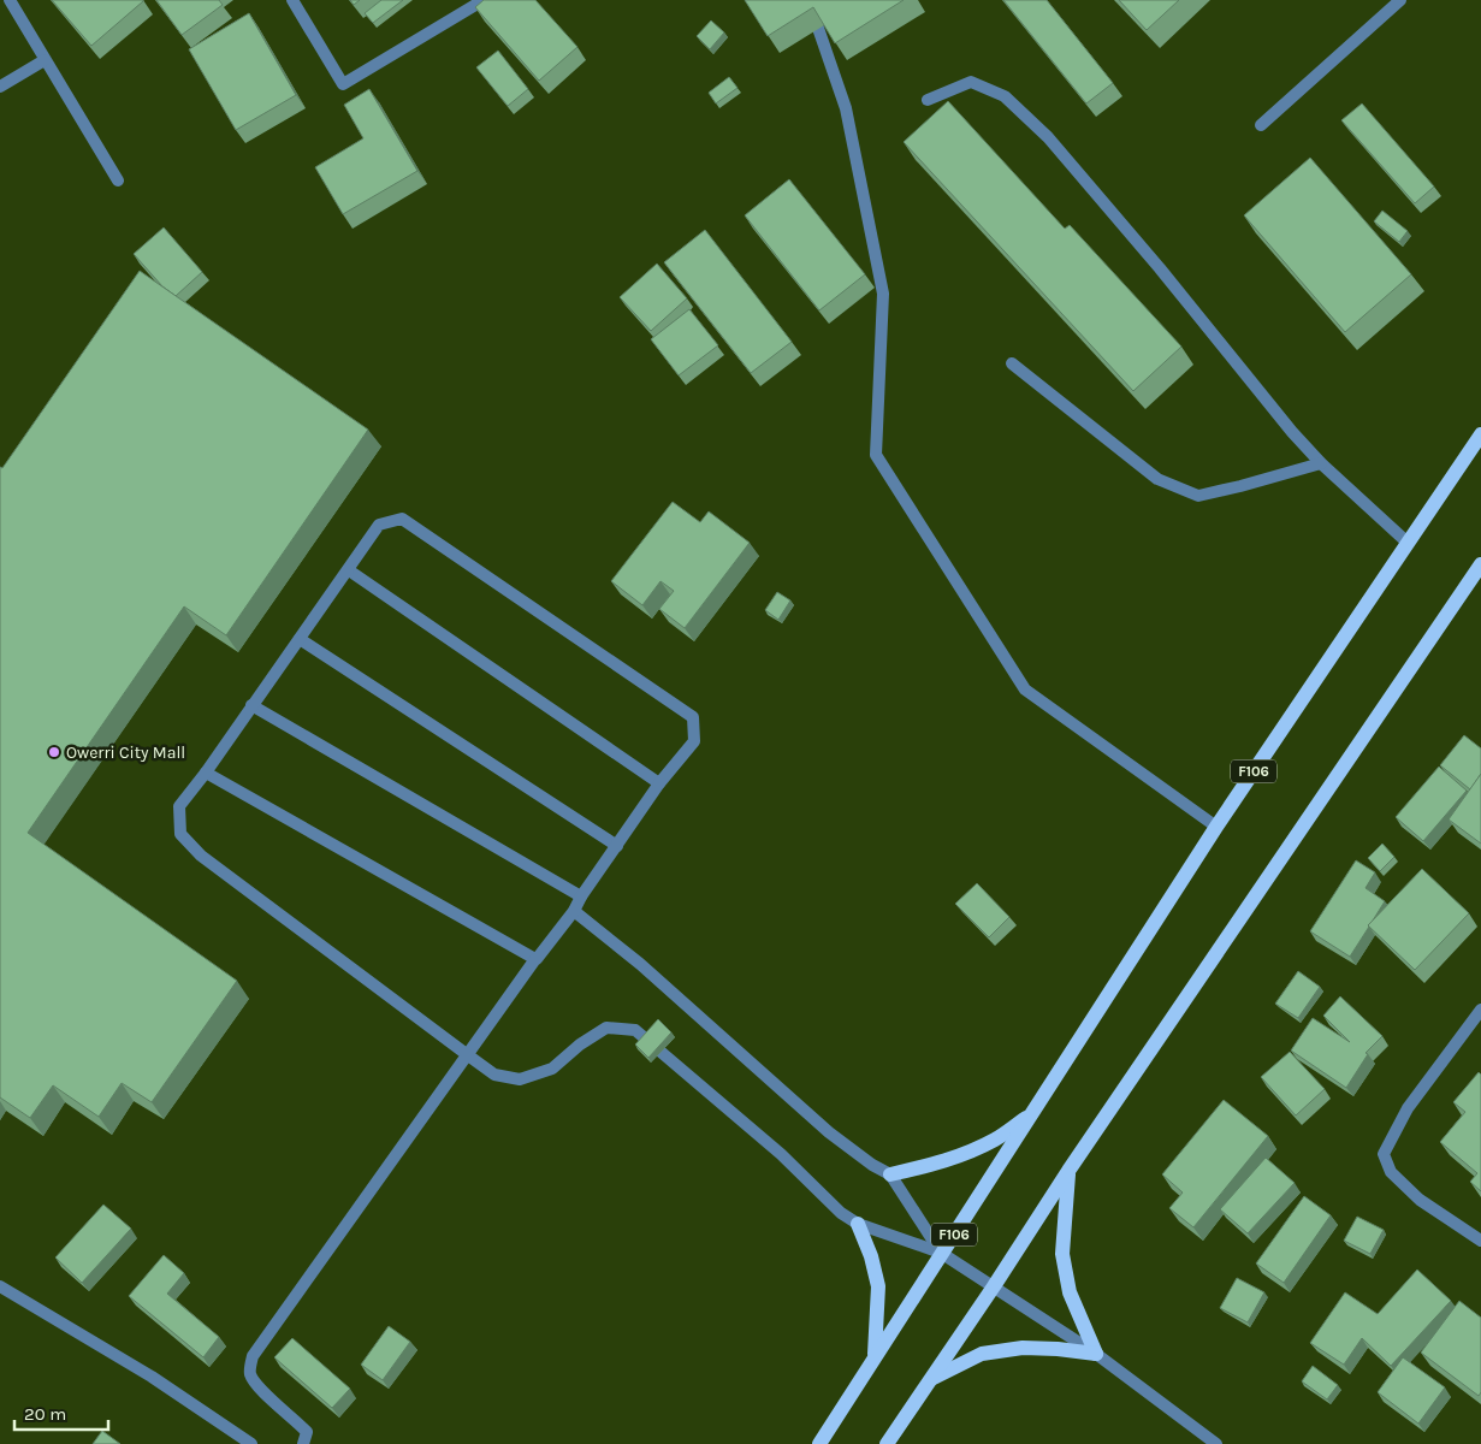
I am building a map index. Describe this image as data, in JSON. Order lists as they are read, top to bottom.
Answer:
{
  "streets": {
    "main road": ["F106"]
  },
  "places": ["Owerri City Mall"],
  "scale_bar": "20 m"
}
